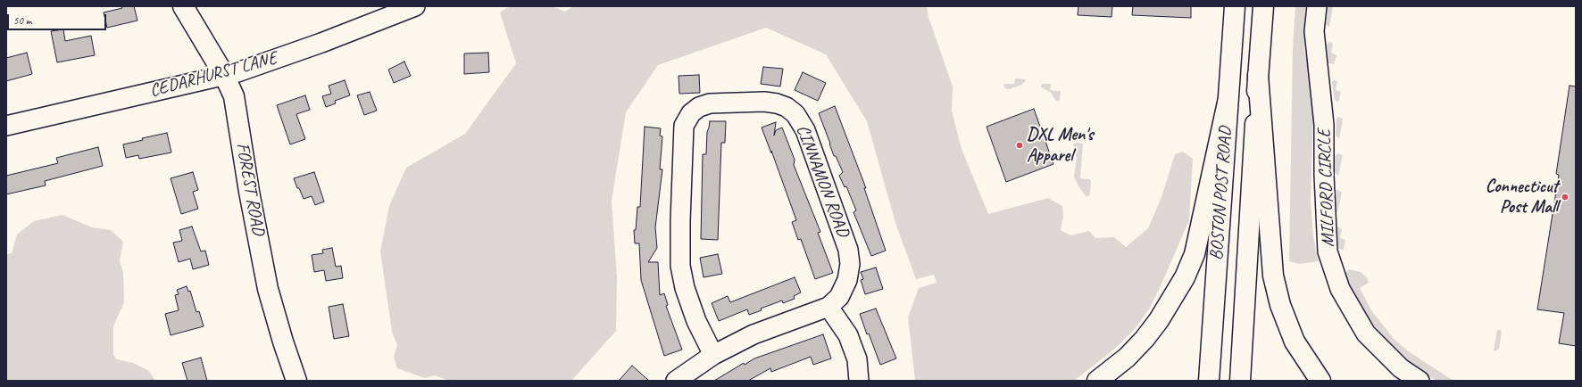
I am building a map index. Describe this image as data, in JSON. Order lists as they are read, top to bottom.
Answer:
{
  "streets": {
    "main road": ["FOREST ROAD", "BOSTON POST ROAD"],
    "street": ["CEDARHURST LANE", "CINNAMON ROAD", "MILFORD CIRCLE"]
  },
  "crossings": [
    ["CEDARHURST LANE", "FOREST ROAD"]
  ],
  "places": ["DXL Men's Apparel", "Connecticut Post Mall"],
  "scale_bar": "50 m"
}
